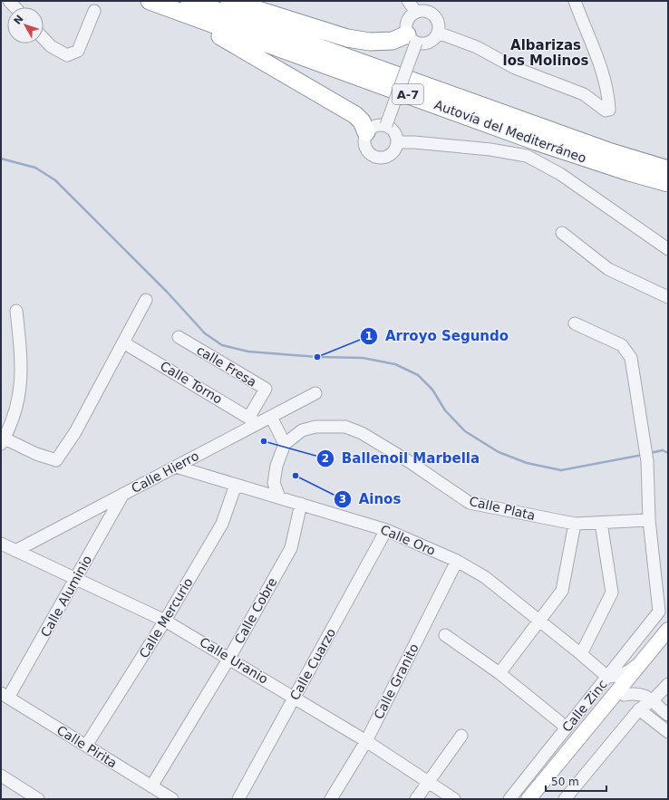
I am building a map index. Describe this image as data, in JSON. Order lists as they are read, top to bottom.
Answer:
{
  "streets": {
    "highway": ["A-7", "Autovía del Mediterráneo"],
    "street": [
      "calle Fresa",
      "Calle Torno",
      "Calle Hierro",
      "Calle Plata",
      "Calle Oro",
      "Calle Aluminio",
      "Calle Cobre",
      "Calle Mercurio",
      "Calle Uranio",
      "Calle Cuarzo",
      "Calle Granito",
      "Calle Zinc",
      "Calle Pirita"
    ]
  },
  "crossings": [
    ["calle Fresa", "Calle Torno"],
    ["calle Fresa", "Calle Hierro"],
    ["Calle Torno", "Calle Hierro"],
    ["Calle Hierro", "Calle Oro"],
    ["Calle Hierro", "Calle Aluminio"],
    ["Calle Hierro", "Calle Uranio"],
    ["Calle Plata", "Calle Zinc"],
    ["Calle Oro", "Calle Cobre"],
    ["Calle Oro", "Calle Mercurio"],
    ["Calle Oro", "Calle Cuarzo"],
    ["Calle Oro", "Calle Granito"],
    ["Calle Oro", "Calle Zinc"],
    ["Calle Aluminio", "Calle Uranio"],
    ["Calle Aluminio", "Calle Pirita"],
    ["Calle Cobre", "Calle Uranio"],
    ["Calle Cobre", "Calle Pirita"],
    ["Calle Mercurio", "Calle Uranio"],
    ["Calle Mercurio", "Calle Pirita"],
    ["Calle Uranio", "Calle Cuarzo"],
    ["Calle Uranio", "Calle Granito"]
  ],
  "districts": ["Albarizas los Molinos"],
  "places": ["Arroyo Segundo", "Ballenoil Marbella", "Ainos"],
  "scale_bar": "50 m",
  "north": "top left"
}
